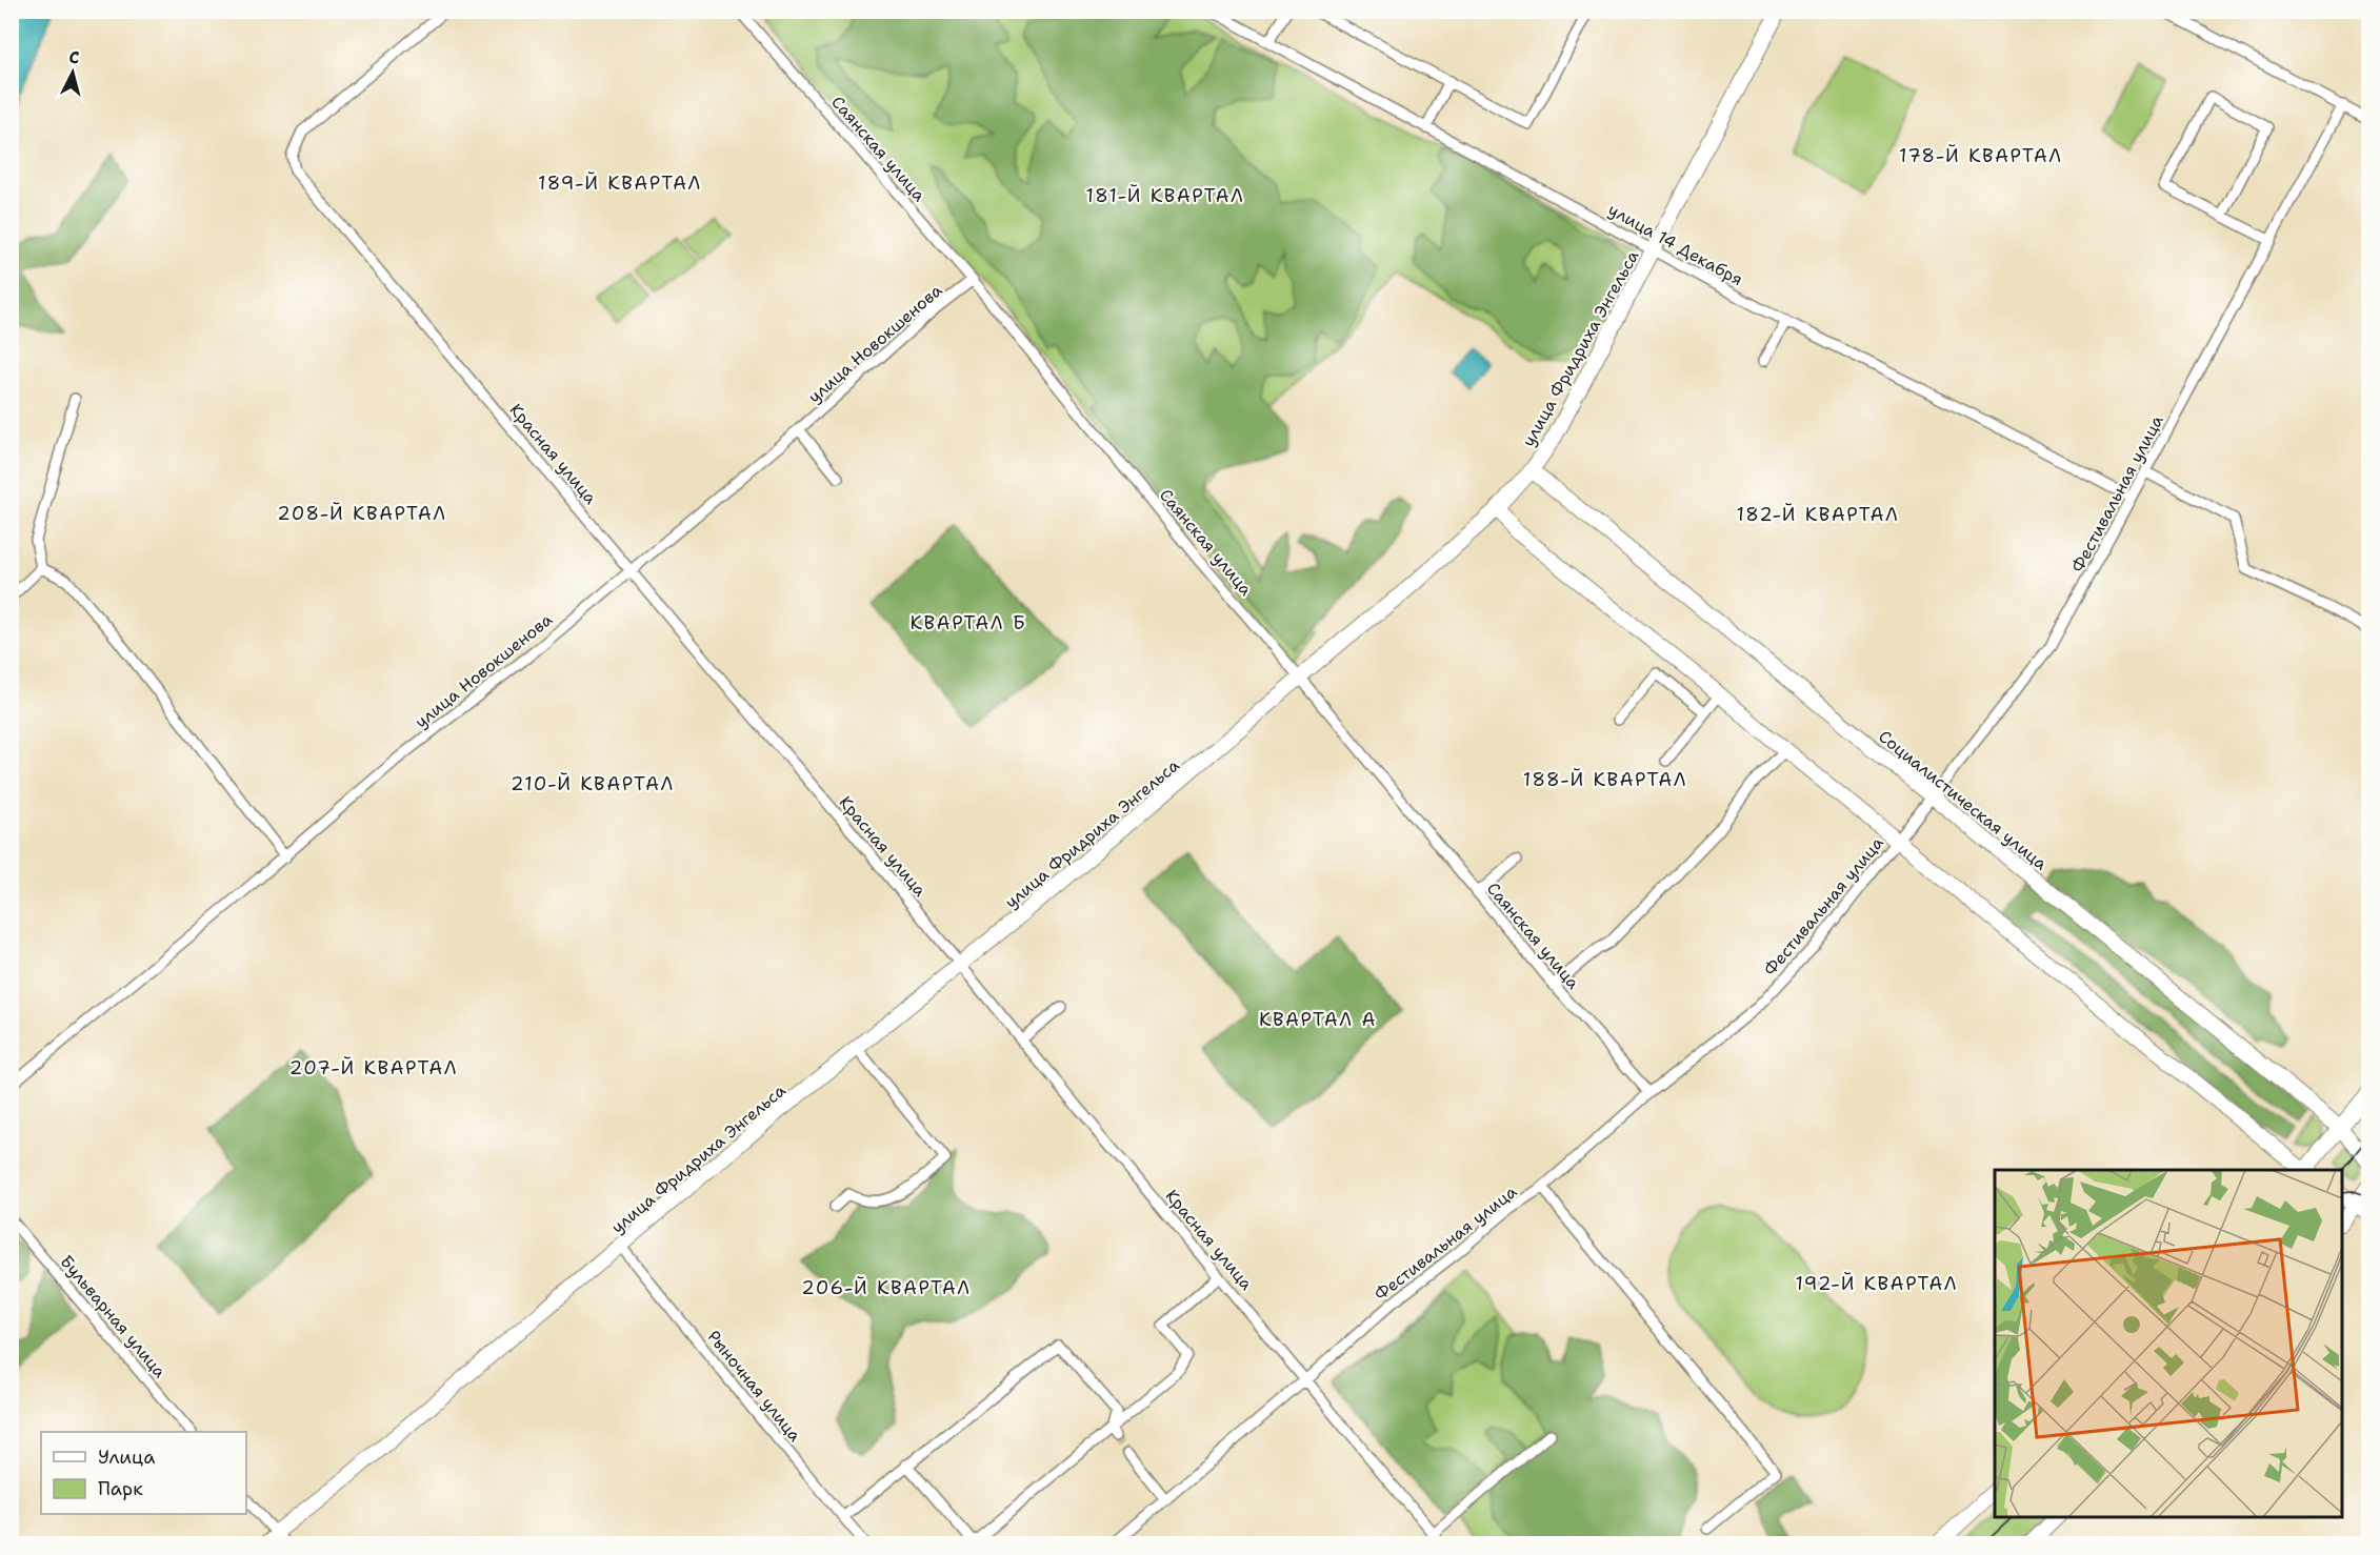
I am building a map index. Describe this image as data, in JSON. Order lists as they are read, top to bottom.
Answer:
{
  "streets": {
    "street": [
      "Саянская улица",
      "улица 14 Декабря",
      "улица Новокшенова",
      "улица Фридриха Энгельса",
      "Красная улица",
      "Фестивальная улица",
      "Социалистическая улица",
      "Бульварная улица",
      "Рыночная улица"
    ]
  },
  "crossings": [
    ["Саянская улица", "улица Новокшенова"],
    ["Саянская улица", "улица Фридриха Энгельса"],
    ["Саянская улица", "Фестивальная улица"],
    ["улица 14 Декабря", "улица Фридриха Энгельса"],
    ["улица 14 Декабря", "Фестивальная улица"],
    ["улица Новокшенова", "Красная улица"],
    ["улица Фридриха Энгельса", "Красная улица"],
    ["улица Фридриха Энгельса", "Социалистическая улица"],
    ["улица Фридриха Энгельса", "Рыночная улица"],
    ["Красная улица", "Фестивальная улица"],
    ["Фестивальная улица", "Социалистическая улица"]
  ],
  "districts": [
    "178-Й КВАРТАЛ",
    "189-Й КВАРТАЛ",
    "181-Й КВАРТАЛ",
    "208-Й КВАРТАЛ",
    "182-Й КВАРТАЛ",
    "КВАРТАЛ Б",
    "188-Й КВАРТАЛ",
    "210-Й КВАРТАЛ",
    "КВАРТАЛ А",
    "207-Й КВАРТАЛ",
    "192-Й КВАРТАЛ",
    "206-Й КВАРТАЛ"
  ],
  "legend": ["Улица", "Парк"],
  "north": "top"
}
